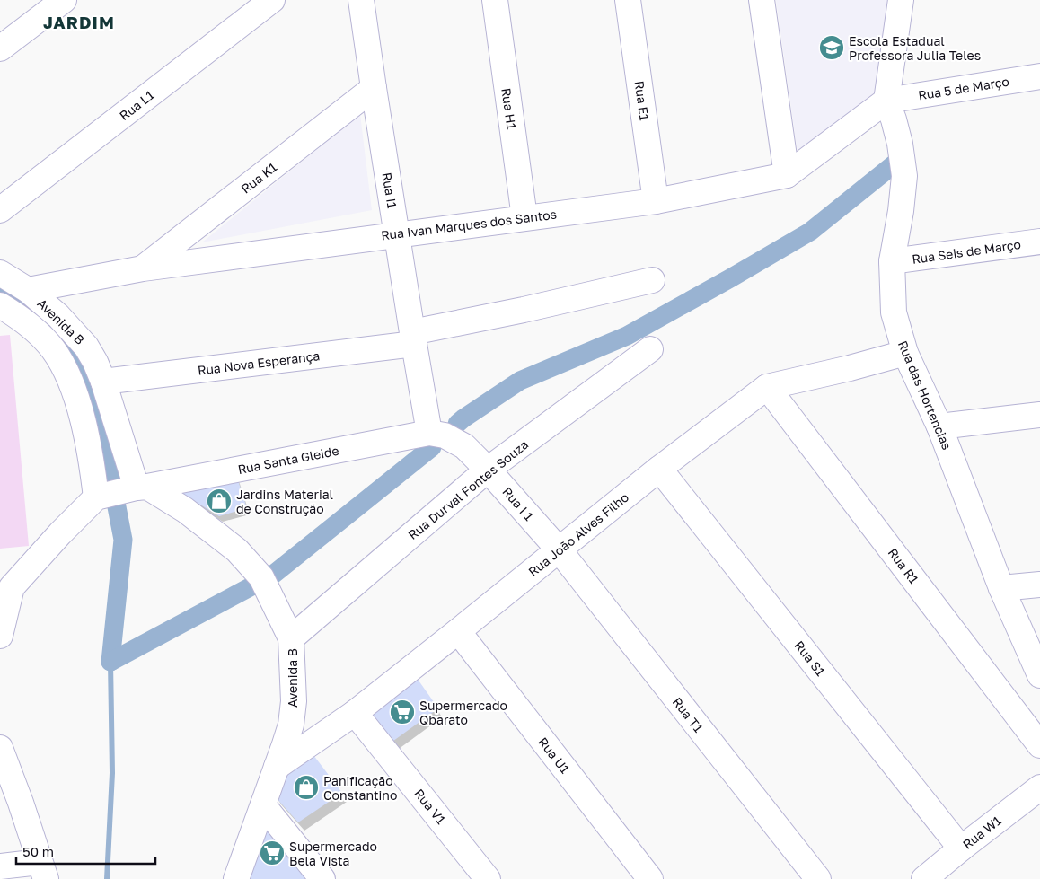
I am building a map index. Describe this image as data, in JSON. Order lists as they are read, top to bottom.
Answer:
{
  "streets": {
    "street": [
      "Rua 5 de Março",
      "Rua E1",
      "Rua L1",
      "Rua H1",
      "Rua K1",
      "Rua I1",
      "Rua Ivan Marques dos Santos",
      "Rua Seis de Março",
      "Avenida B",
      "Rua Nova Esperança",
      "Rua das Hortencias",
      "Rua Santa Gleide",
      "Rua Durval Fontes Souza",
      "Rua I 1",
      "Rua João Alves Filho",
      "Rua R1",
      "Rua S1",
      "Rua T1",
      "Rua U1",
      "Rua V1",
      "Rua W1"
    ]
  },
  "crossings": [
    ["Rua 5 de Março", "Rua Ivan Marques dos Santos"],
    ["Rua 5 de Março", "Rua das Hortencias"],
    ["Rua E1", "Rua Ivan Marques dos Santos"],
    ["Rua H1", "Rua Ivan Marques dos Santos"],
    ["Rua K1", "Rua I1"],
    ["Rua K1", "Rua Ivan Marques dos Santos"],
    ["Rua I1", "Rua Ivan Marques dos Santos"],
    ["Rua I1", "Rua Nova Esperança"],
    ["Rua I1", "Rua Santa Gleide"],
    ["Rua I1", "Rua I 1"],
    ["Rua Ivan Marques dos Santos", "Avenida B"],
    ["Rua Ivan Marques dos Santos", "Rua das Hortencias"],
    ["Rua Seis de Março", "Rua das Hortencias"],
    ["Avenida B", "Rua Nova Esperança"],
    ["Avenida B", "Rua Santa Gleide"],
    ["Avenida B", "Rua Durval Fontes Souza"],
    ["Avenida B", "Rua João Alves Filho"],
    ["Rua das Hortencias", "Rua João Alves Filho"],
    ["Rua Santa Gleide", "Rua I 1"],
    ["Rua Durval Fontes Souza", "Rua I 1"],
    ["Rua I 1", "Rua João Alves Filho"],
    ["Rua I 1", "Rua T1"],
    ["Rua João Alves Filho", "Rua R1"],
    ["Rua João Alves Filho", "Rua S1"],
    ["Rua João Alves Filho", "Rua T1"],
    ["Rua João Alves Filho", "Rua U1"],
    ["Rua João Alves Filho", "Rua V1"],
    ["Rua S1", "Rua W1"]
  ],
  "districts": ["JARDIM"],
  "places": {
    "school or university": ["Escola Estadual Professora Julia Teles"],
    "shop": ["Jardins Material de Construção", "Panificação Constantino"],
    "supermarket": ["Supermercado Qbarato", "Supermercado Bela Vista"]
  },
  "scale_bar": "50 m"
}
